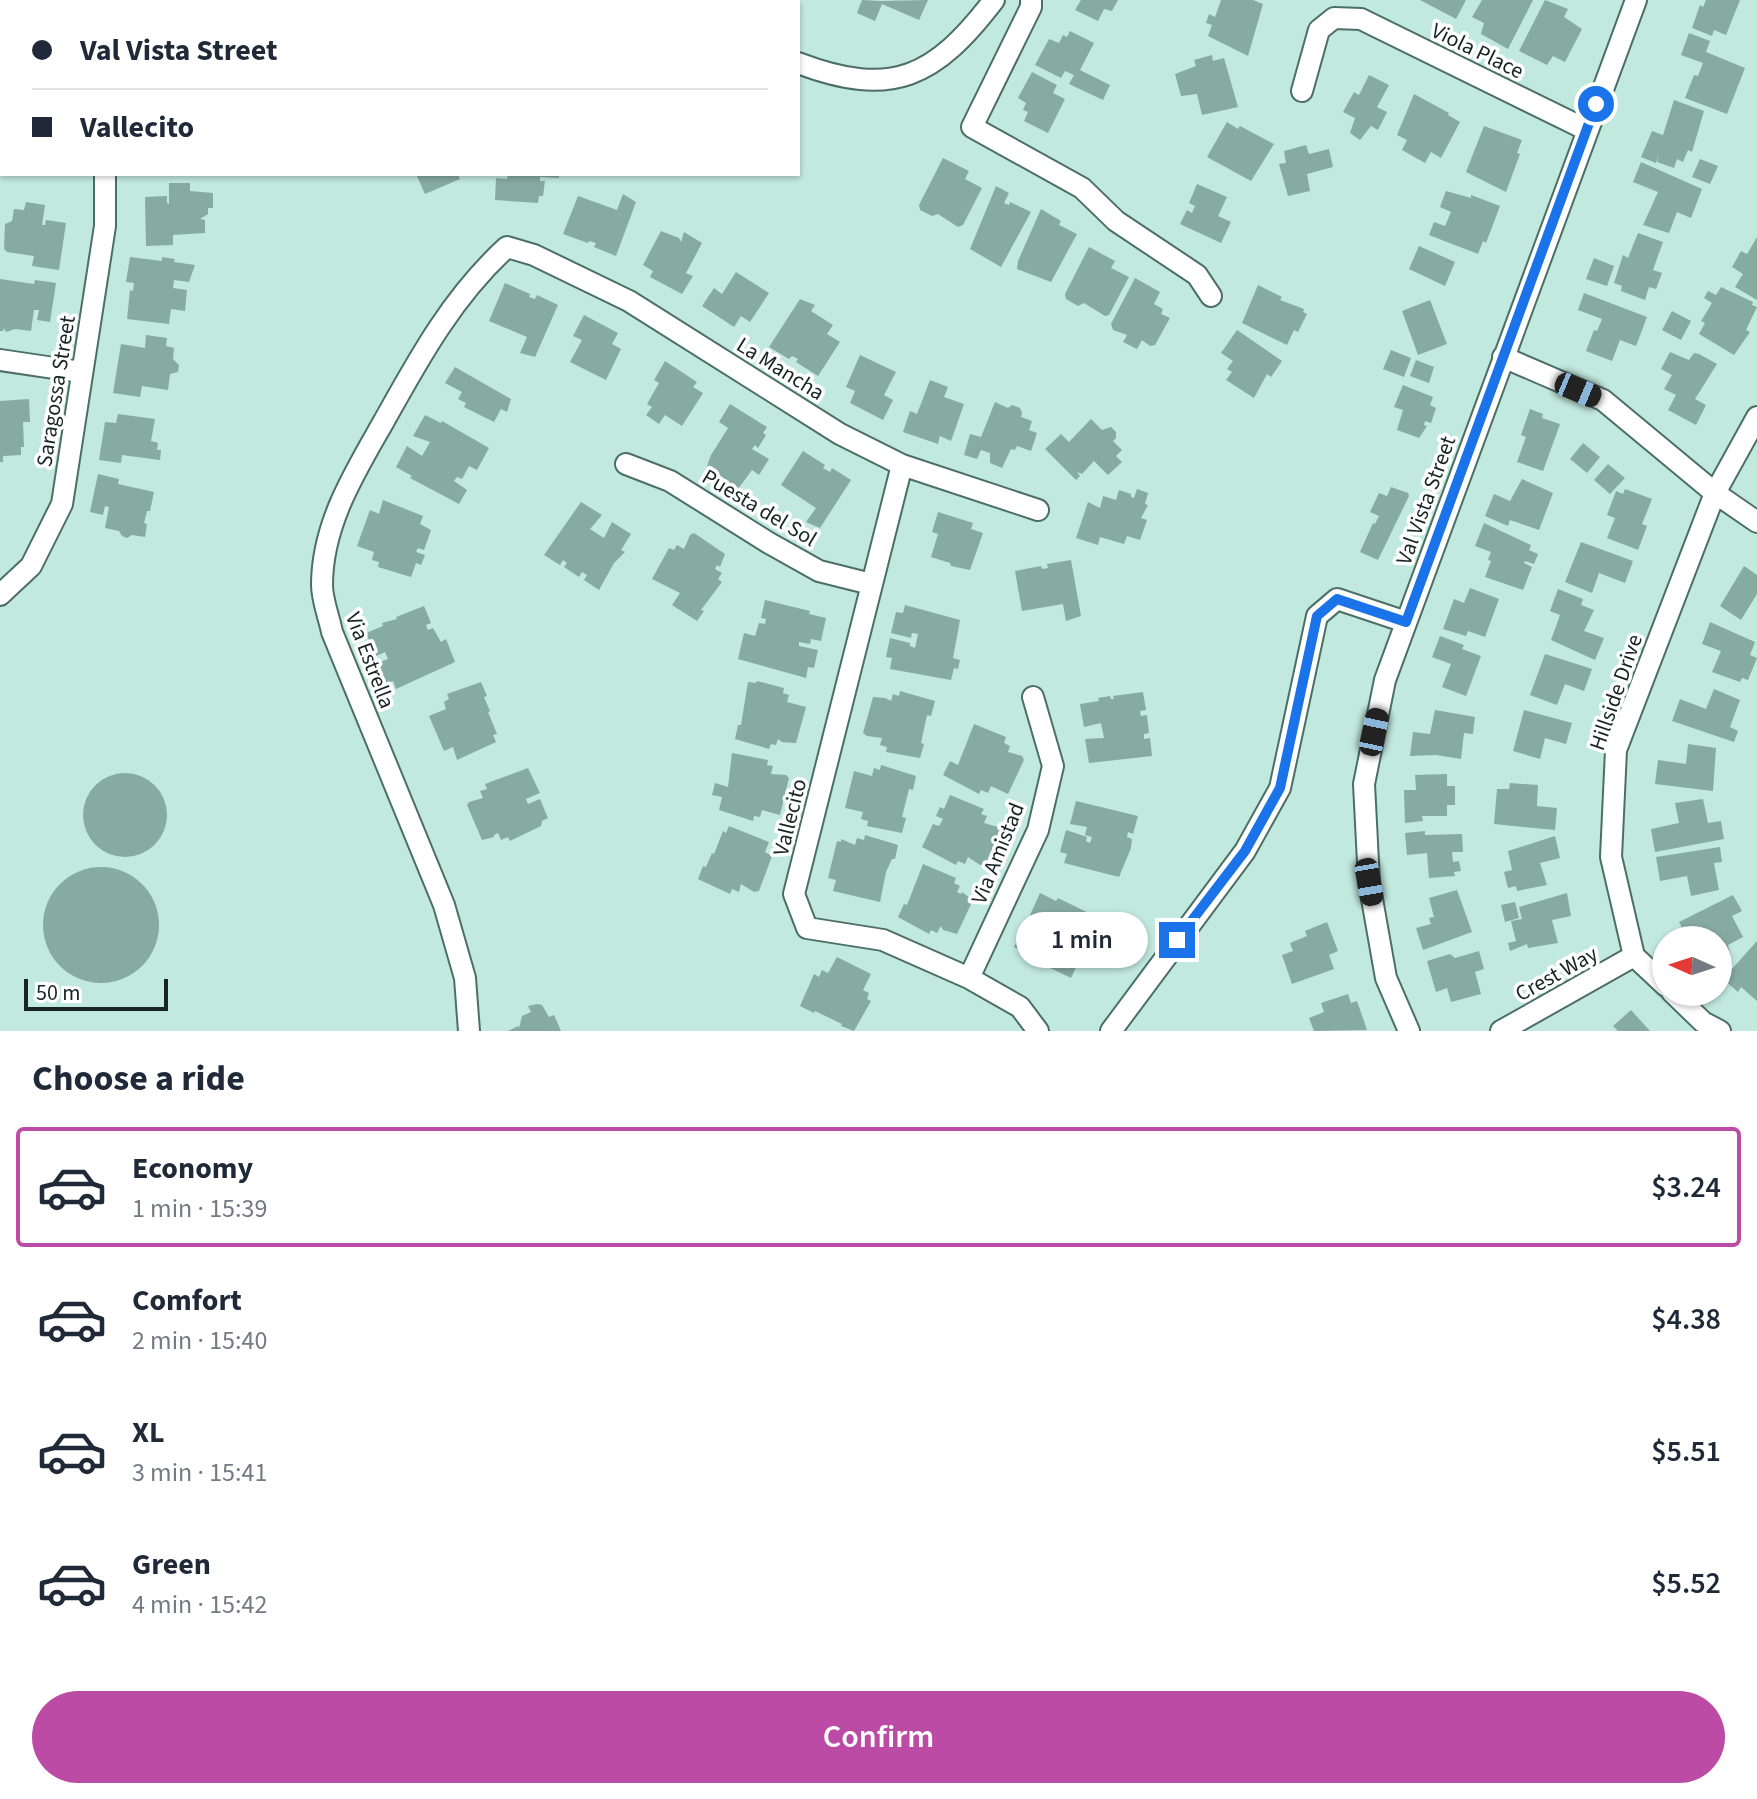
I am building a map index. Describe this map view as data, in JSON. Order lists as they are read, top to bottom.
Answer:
{
  "streets": {
    "street": [
      "Viola Place",
      "La Mancha",
      "Saragossa Street",
      "Val Vista Street",
      "Puesta del Sol",
      "Via Estrella",
      "Hillside Drive",
      "Vallecito",
      "Via Amistad",
      "Crest Way"
    ]
  },
  "crossings": [
    ["Viola Place", "Val Vista Street"],
    ["La Mancha", "Via Estrella"],
    ["La Mancha", "Vallecito"],
    ["Puesta del Sol", "Vallecito"],
    ["Hillside Drive", "Crest Way"],
    ["Vallecito", "Via Amistad"]
  ],
  "scale_bar": "50 m",
  "north": "left",
  "page": {
    "banner": ["Val Vista Street", "Vallecito"],
    "bubble": "1 min",
    "scale": "50 m",
    "heading": "Choose a ride",
    "list": [
      {
        "name": "Economy",
        "note": "1 min · 15:39",
        "value": "$3.24"
      },
      {
        "name": "Comfort",
        "note": "2 min · 15:40",
        "value": "$4.38"
      },
      {
        "name": "XL",
        "note": "3 min · 15:41",
        "value": "$5.51"
      },
      {
        "name": "Green",
        "note": "4 min · 15:42",
        "value": "$5.52"
      }
    ],
    "buttons": "Confirm"
  }
}
